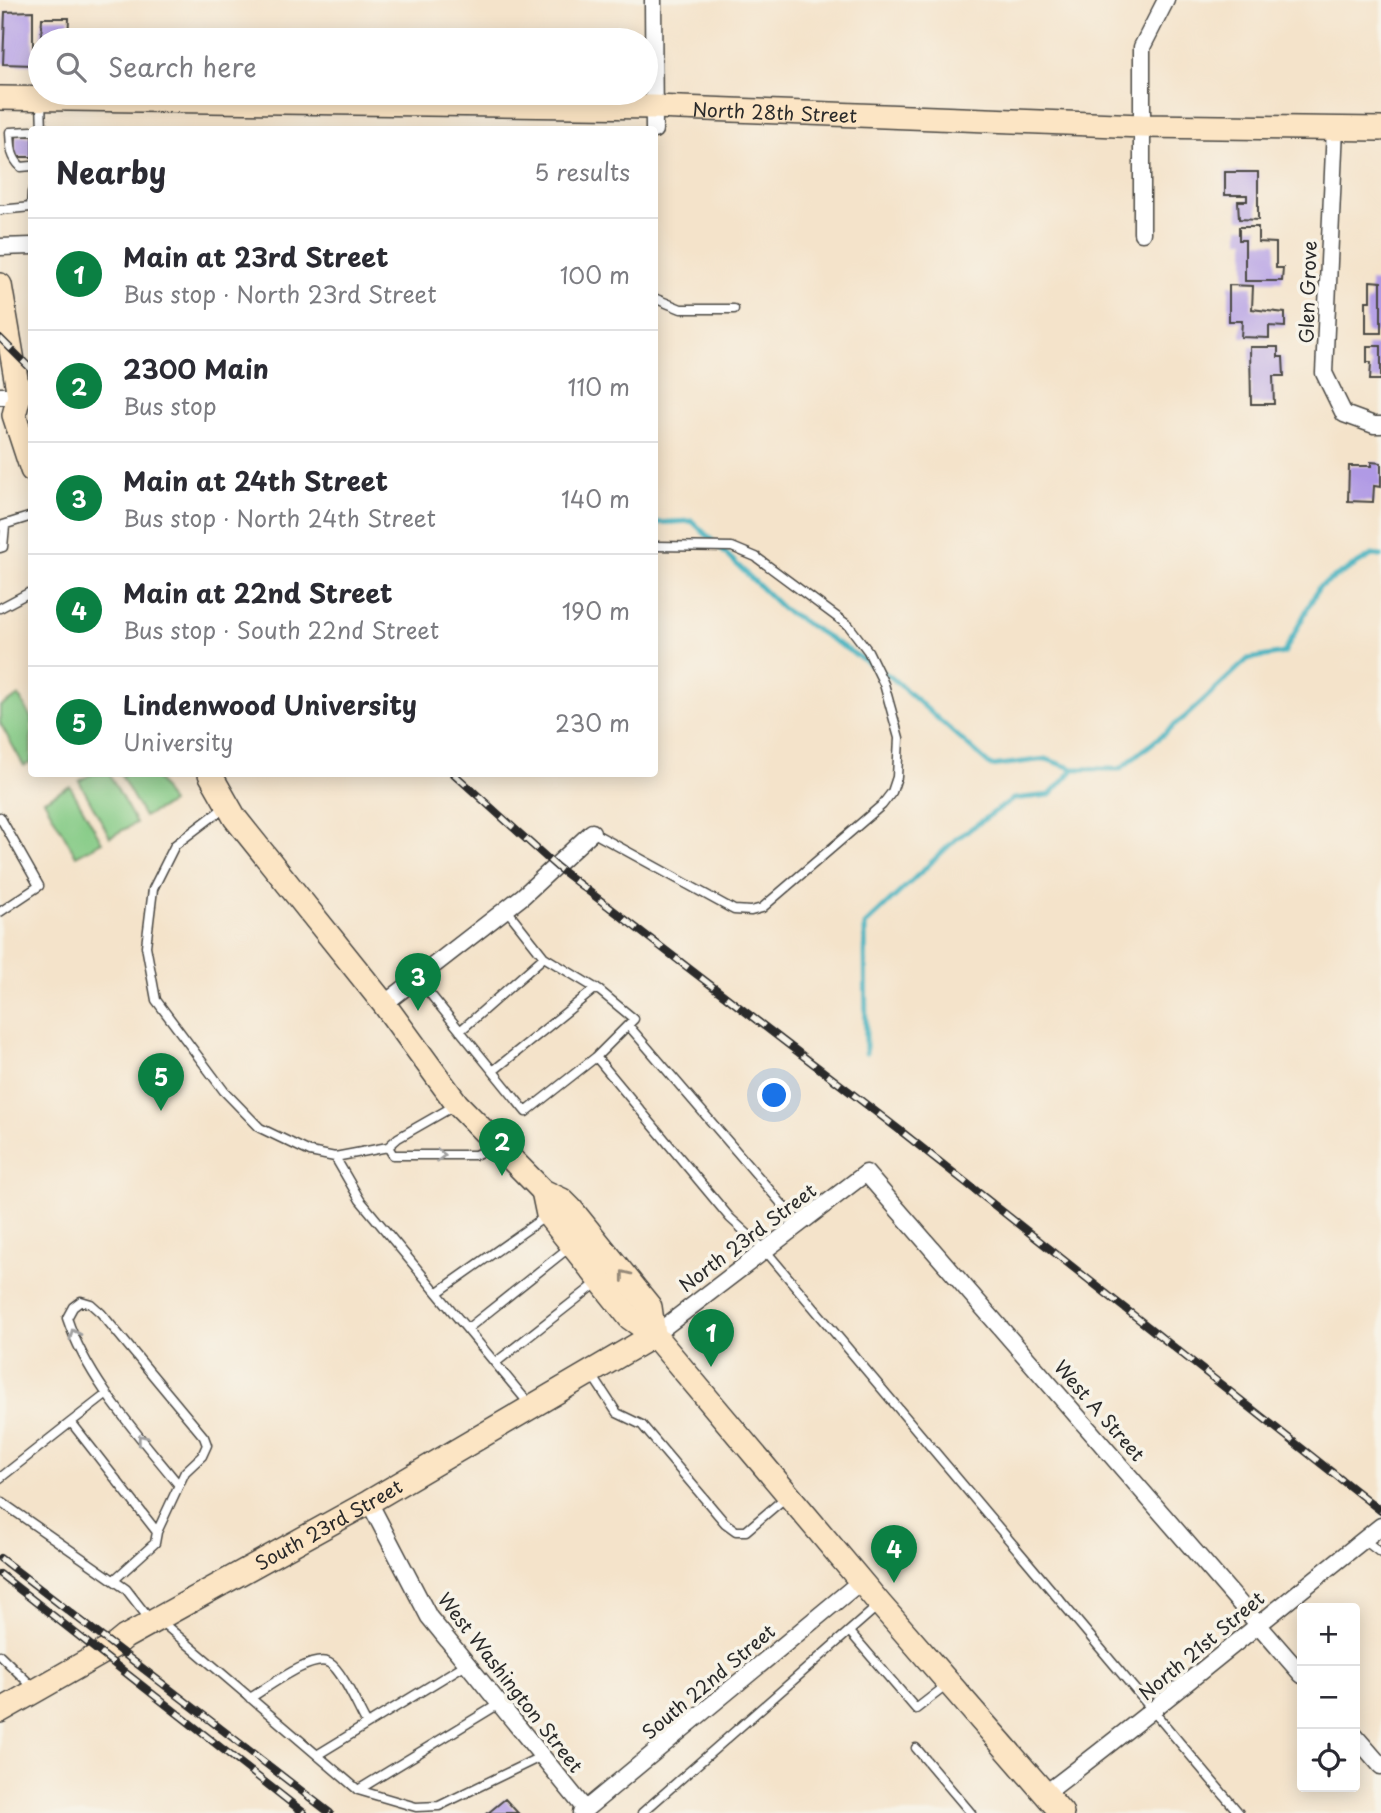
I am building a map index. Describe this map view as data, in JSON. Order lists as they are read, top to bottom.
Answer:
{
  "streets": {
    "street": [
      "North 28th Street",
      "Glen Grove",
      "North 23rd Street",
      "West A Street",
      "South 23rd Street",
      "North 21st Street",
      "South 22nd Street",
      "West Washington Street"
    ]
  },
  "crossings": [
    ["North 28th Street", "Glen Grove"],
    ["North 23rd Street", "West A Street"],
    ["North 23rd Street", "South 23rd Street"],
    ["West A Street", "North 21st Street"],
    ["South 23rd Street", "West Washington Street"],
    ["South 22nd Street", "West Washington Street"]
  ],
  "page": {
    "search": "Search here",
    "heading": ["Nearby", "5 results"],
    "list": [
      {
        "mark": "1",
        "name": "Main at 23rd Street",
        "note": "Bus stop · North 23rd Street",
        "value": "100 m"
      },
      {
        "mark": "2",
        "name": "2300 Main",
        "note": "Bus stop",
        "value": "110 m"
      },
      {
        "mark": "3",
        "name": "Main at 24th Street",
        "note": "Bus stop · North 24th Street",
        "value": "140 m"
      },
      {
        "mark": "4",
        "name": "Main at 22nd Street",
        "note": "Bus stop · South 22nd Street",
        "value": "190 m"
      },
      {
        "mark": "5",
        "name": "Lindenwood University",
        "note": "University",
        "value": "230 m"
      }
    ],
    "pins": [
      "3",
      "5",
      "2",
      "1",
      "4"
    ],
    "map_buttons": ["+", "−"]
  }
}
